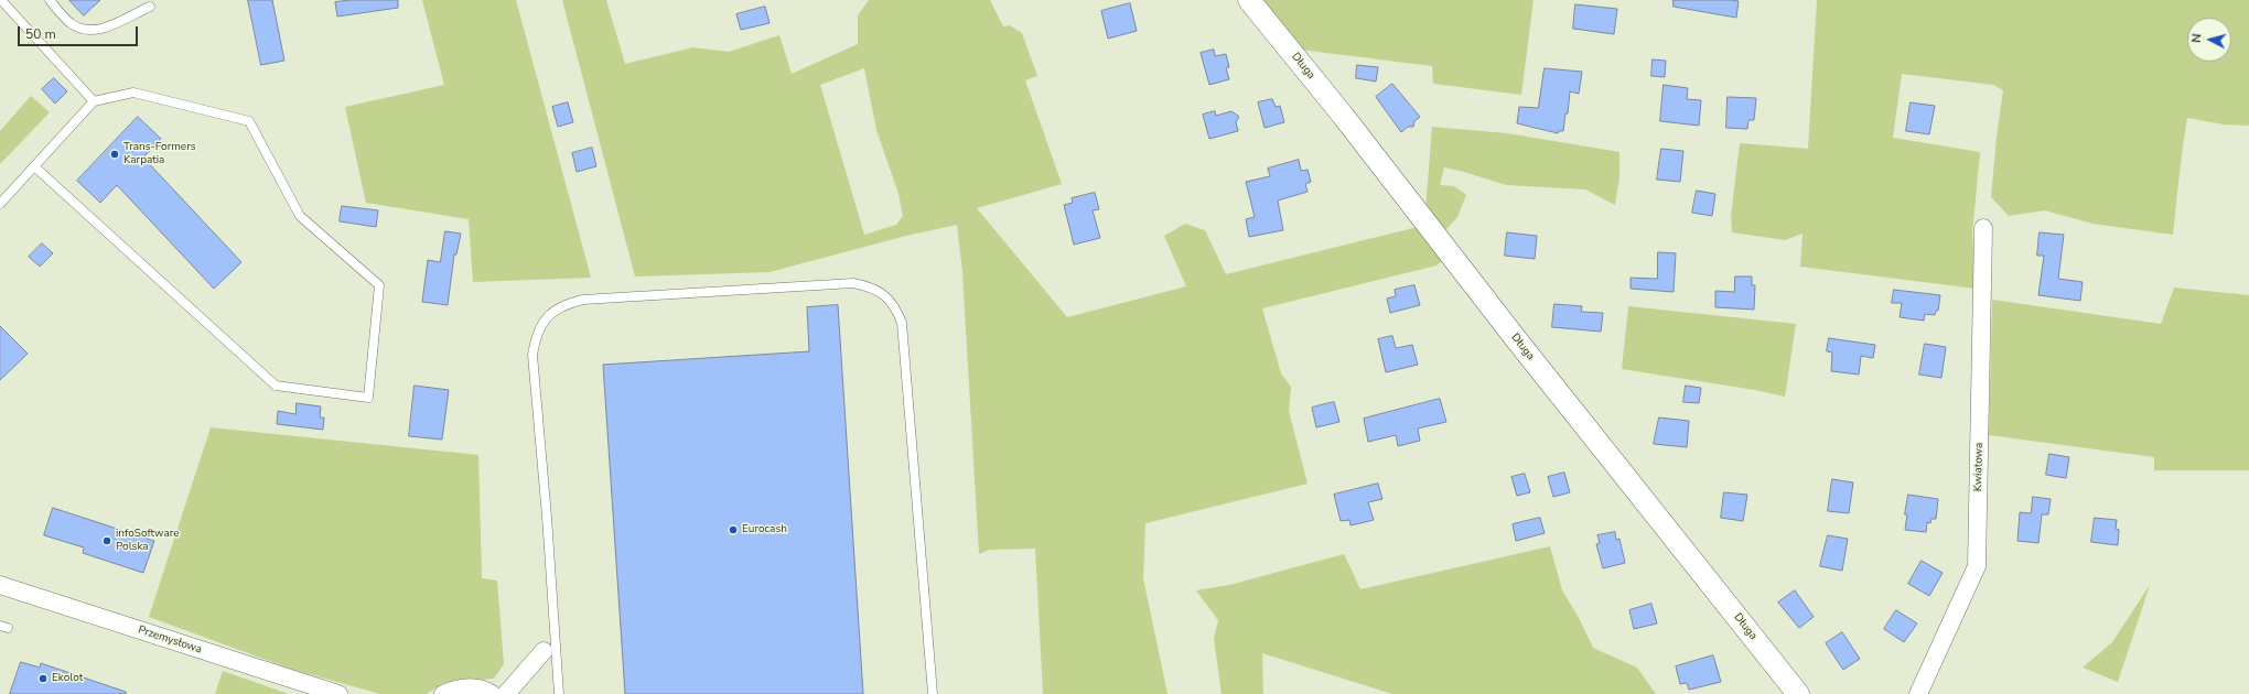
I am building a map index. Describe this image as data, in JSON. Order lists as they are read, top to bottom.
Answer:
{
  "streets": {
    "street": ["Długa", "Kwiatowa", "Przemysłowa"]
  },
  "places": [
    "Trans-Formers Karpatia",
    "Eurocash",
    "infoSoftware Polska",
    "Ekolot"
  ],
  "scale_bar": "50 m",
  "north": "left"
}
